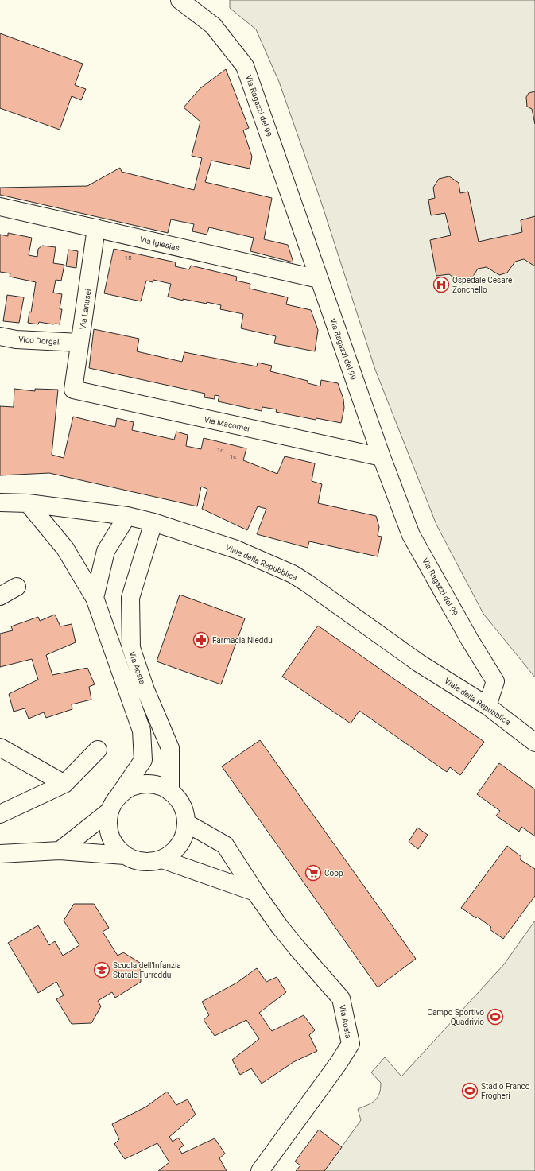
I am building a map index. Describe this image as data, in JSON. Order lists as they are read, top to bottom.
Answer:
{
  "streets": {
    "street": [
      "Via Ragazzi del 99",
      "Via Iglesias",
      "Via Lanusei",
      "Vico Dorgali",
      "Via Macomer",
      "Viale della Repubblica",
      "Via Aosta"
    ]
  },
  "crossings": [
    ["Via Ragazzi del 99", "Via Iglesias"],
    ["Via Ragazzi del 99", "Via Macomer"],
    ["Via Ragazzi del 99", "Viale della Repubblica"],
    ["Via Iglesias", "Via Lanusei"],
    ["Via Lanusei", "Vico Dorgali"],
    ["Via Lanusei", "Via Macomer"],
    ["Viale della Repubblica", "Via Aosta"]
  ],
  "places": {
    "hospital": ["Ospedale Cesare Zonchello"],
    "pharmacy": ["Farmacia Nieddu"],
    "supermarket": ["Coop"],
    "school or university": ["Scuola dell'Infanzia Statale Furreddu"],
    "sports": ["Campo Sportivo Quadrivio", "Stadio Franco Frogheri"]
  },
  "house_numbers": ["15", "1c", "1c"]
}
